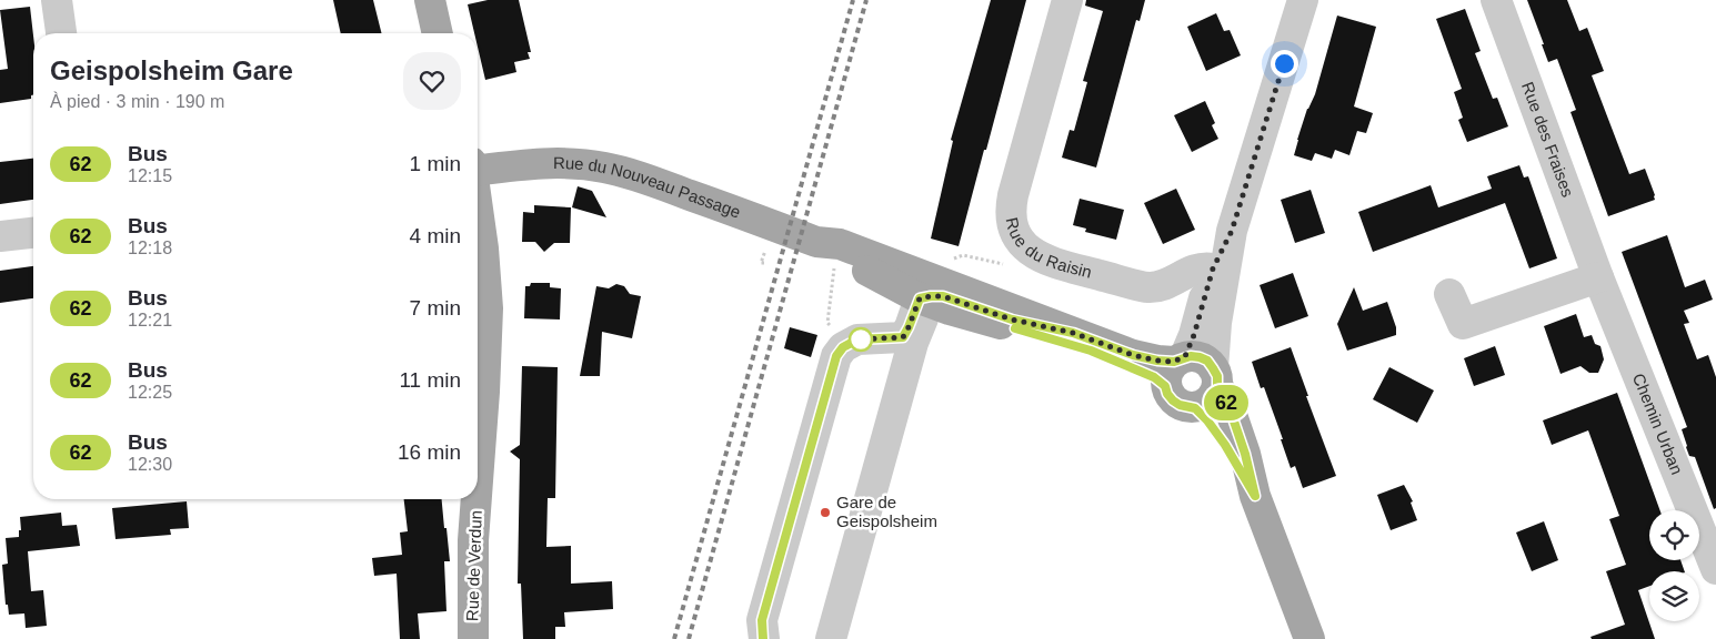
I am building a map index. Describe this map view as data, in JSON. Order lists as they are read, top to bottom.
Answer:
{
  "streets": {
    "main road": ["Rue du Nouveau Passage", "Rue de Verdun"],
    "street": ["Rue des Fraises", "Rue du Raisin", "Chemin Urban"]
  },
  "crossings": [
    ["Rue des Fraises", "Chemin Urban"]
  ],
  "places": ["Gare de Geispolsheim"],
  "lines": ["bus line 62"],
  "page": {
    "on_map": "62",
    "heading": ["Geispolsheim Gare", "À pied · 3 min · 190 m"],
    "list": [
      {
        "mark": "62",
        "name": "Bus",
        "note": "12:15",
        "value": "1 min"
      },
      {
        "mark": "62",
        "name": "Bus",
        "note": "12:18",
        "value": "4 min"
      },
      {
        "mark": "62",
        "name": "Bus",
        "note": "12:21",
        "value": "7 min"
      },
      {
        "mark": "62",
        "name": "Bus",
        "note": "12:25",
        "value": "11 min"
      },
      {
        "mark": "62",
        "name": "Bus",
        "note": "12:30",
        "value": "16 min"
      }
    ]
  }
}
